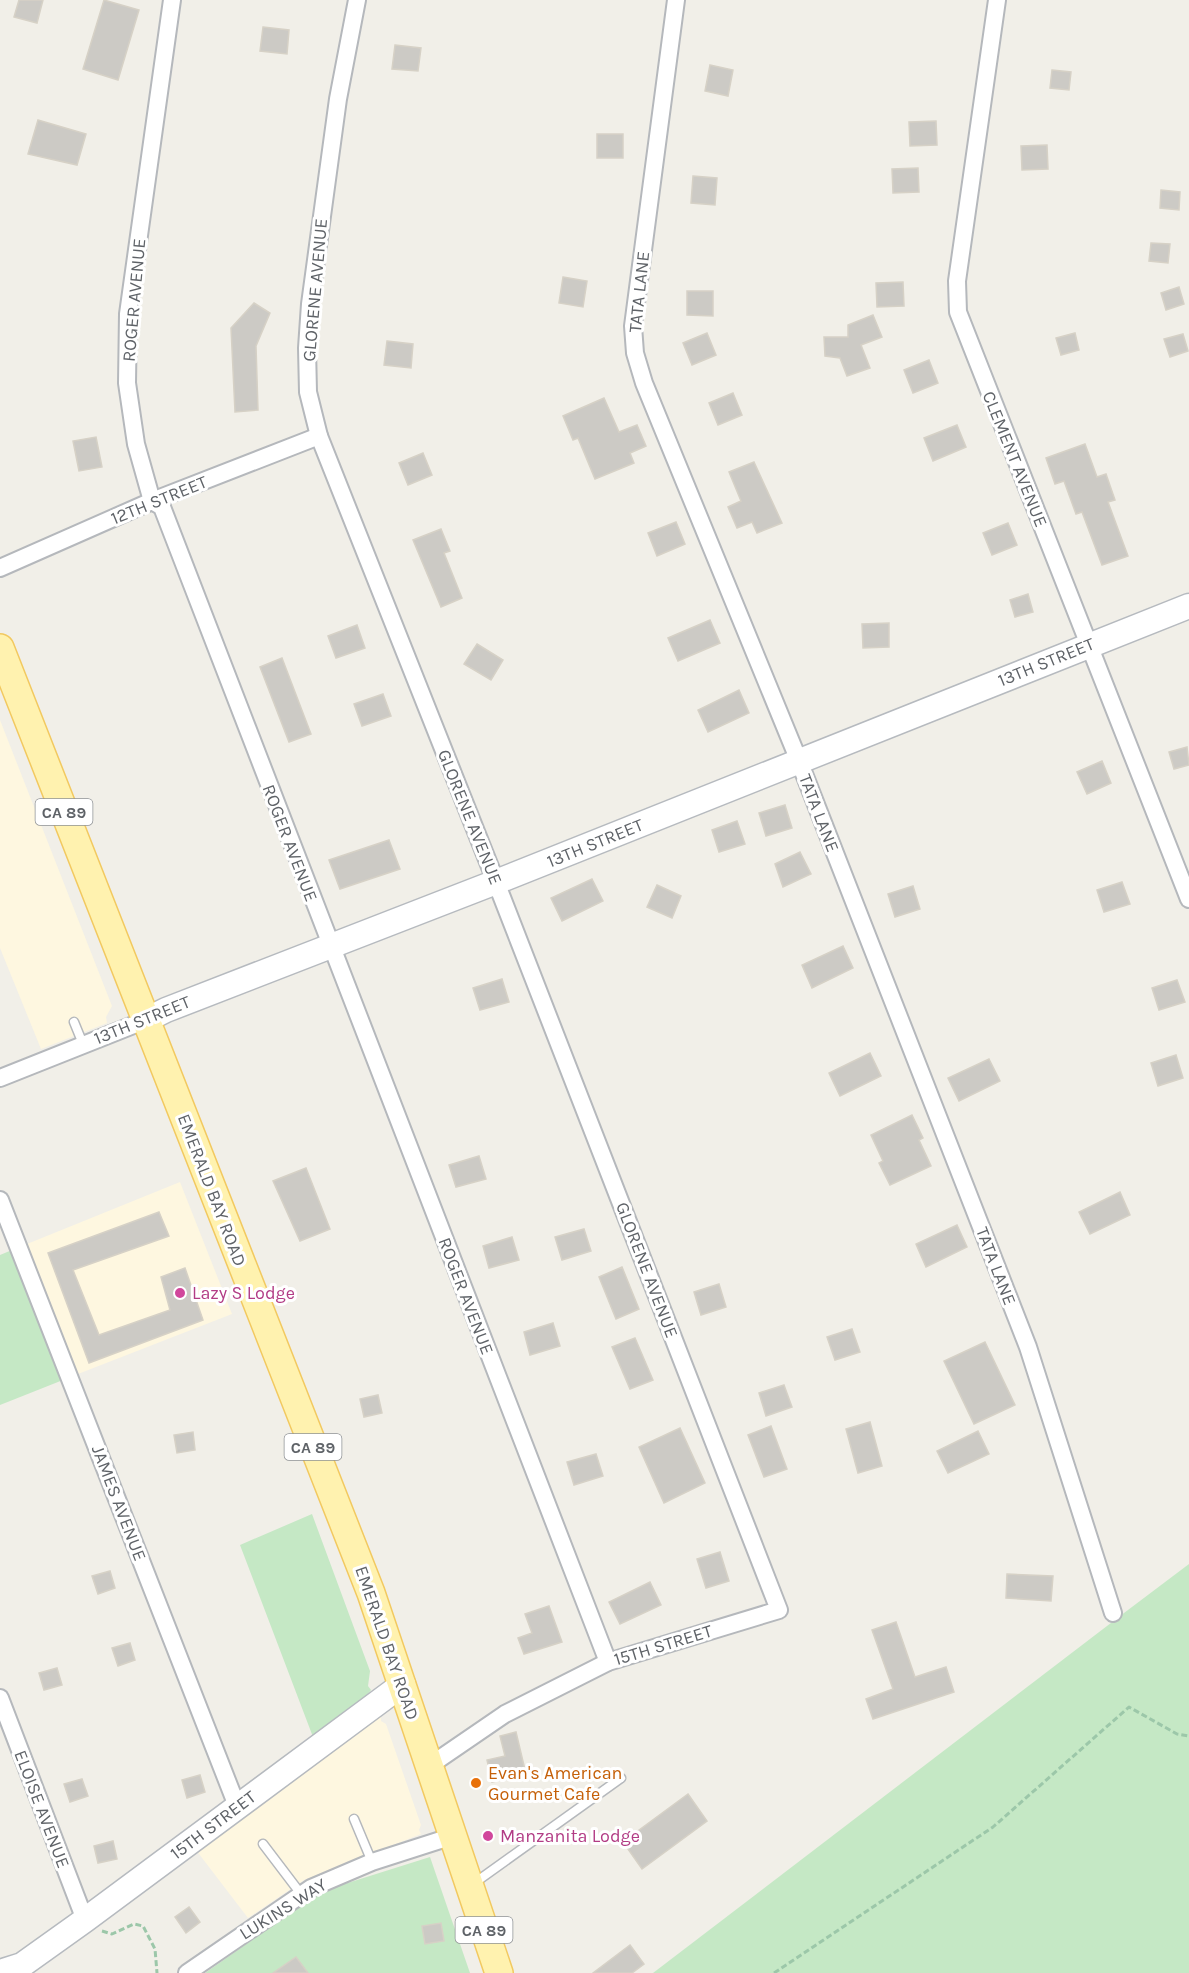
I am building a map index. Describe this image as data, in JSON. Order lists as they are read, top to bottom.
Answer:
{
  "streets": {
    "main road": ["CA 89", "EMERALD BAY ROAD"],
    "street": [
      "GLORENE AVENUE",
      "TATA LANE",
      "ROGER AVENUE",
      "CLEMENT AVENUE",
      "12TH STREET",
      "13TH STREET",
      "JAMES AVENUE",
      "15TH STREET",
      "ELOISE AVENUE",
      "LUKINS WAY"
    ]
  },
  "crossings": [
    ["GLORENE AVENUE", "12TH STREET"],
    ["GLORENE AVENUE", "13TH STREET"],
    ["GLORENE AVENUE", "15TH STREET"],
    ["TATA LANE", "13TH STREET"],
    ["ROGER AVENUE", "12TH STREET"],
    ["ROGER AVENUE", "13TH STREET"],
    ["ROGER AVENUE", "15TH STREET"],
    ["CLEMENT AVENUE", "13TH STREET"],
    ["13TH STREET", "EMERALD BAY ROAD"],
    ["EMERALD BAY ROAD", "15TH STREET"],
    ["EMERALD BAY ROAD", "LUKINS WAY"],
    ["JAMES AVENUE", "15TH STREET"],
    ["15TH STREET", "ELOISE AVENUE"]
  ],
  "places": ["Lazy S Lodge", "Evan's American Gourmet Cafe", "Manzanita Lodge"]
}
